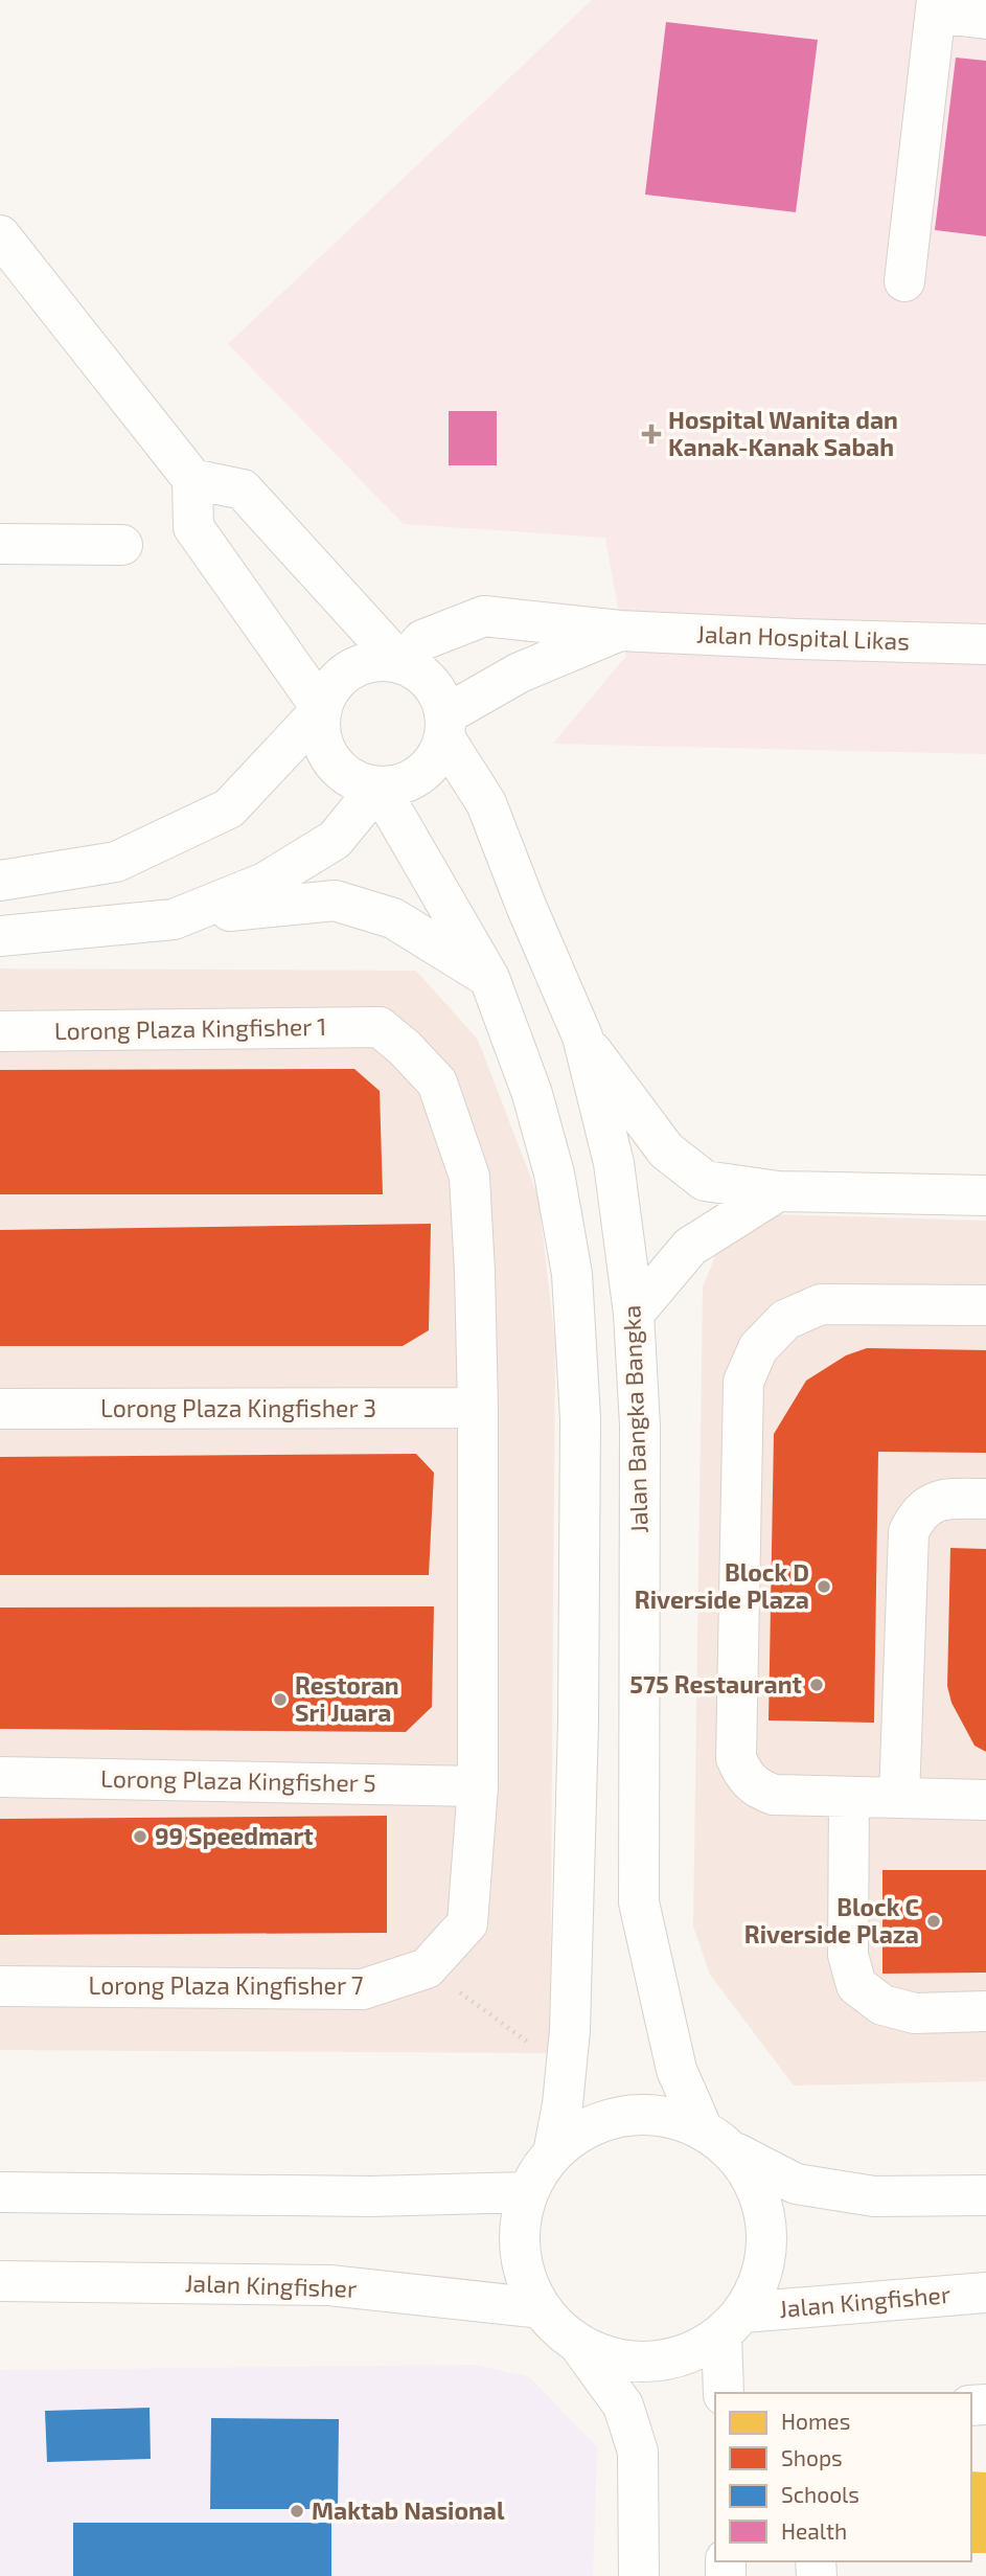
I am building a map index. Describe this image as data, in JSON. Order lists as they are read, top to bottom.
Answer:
{
  "streets": {
    "street": [
      "Jalan Hospital Likas",
      "Lorong Plaza Kingfisher 1",
      "Lorong Plaza Kingfisher 3",
      "Jalan Bangka Bangka",
      "Lorong Plaza Kingfisher 5",
      "Lorong Plaza Kingfisher 7",
      "Jalan Kingfisher"
    ]
  },
  "crossings": [
    ["Jalan Hospital Likas", "Jalan Bangka Bangka"],
    ["Lorong Plaza Kingfisher 1", "Lorong Plaza Kingfisher 7"],
    ["Lorong Plaza Kingfisher 3", "Lorong Plaza Kingfisher 7"],
    ["Jalan Bangka Bangka", "Jalan Kingfisher"],
    ["Lorong Plaza Kingfisher 5", "Lorong Plaza Kingfisher 7"]
  ],
  "places": {
    "health": ["Hospital Wanita dan Kanak-Kanak Sabah"],
    "other": [
      "Block D Riverside Plaza",
      "575 Restaurant",
      "Restoran Sri Juara",
      "99 Speedmart",
      "Block C Riverside Plaza",
      "Maktab Nasional"
    ]
  },
  "legend": [
    "Homes",
    "Shops",
    "Schools",
    "Health"
  ]
}
